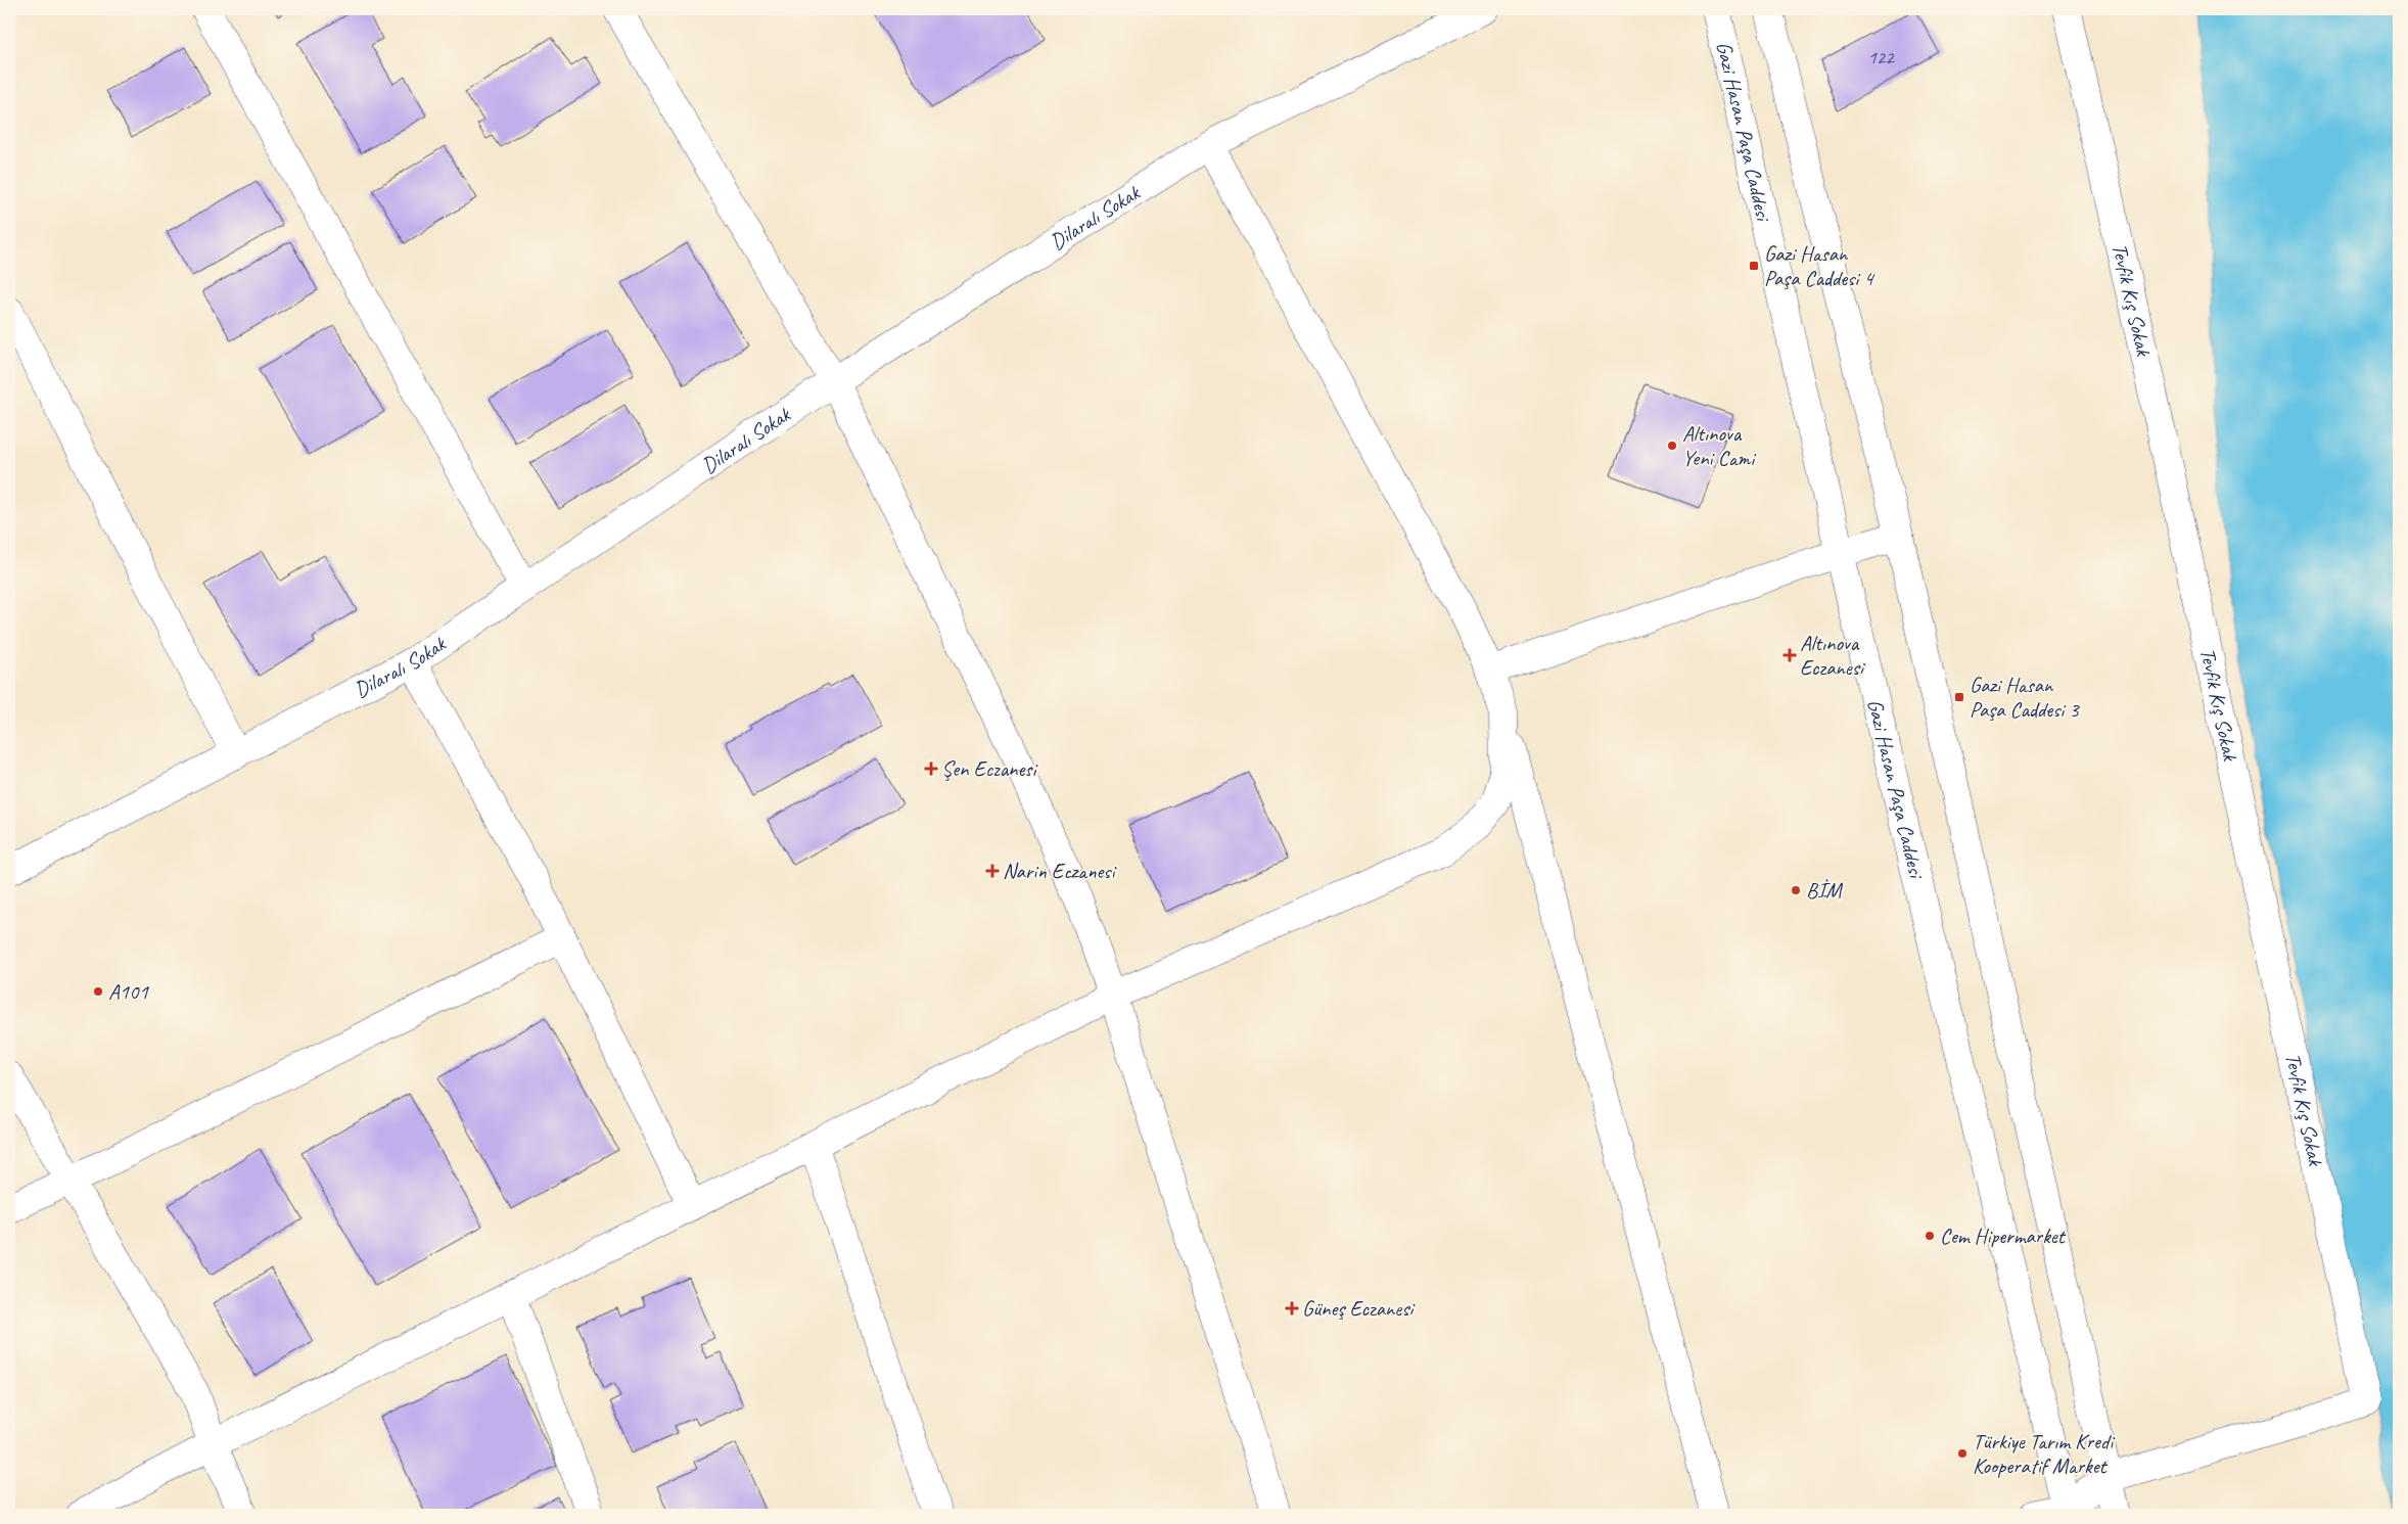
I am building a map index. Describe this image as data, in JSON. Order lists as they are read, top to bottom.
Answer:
{
  "streets": {
    "street": ["Gazi Hasan Paşa Caddesi", "Dilaralı Sokak", "Tevfik Kış Sokak"]
  },
  "places": {
    "transit": ["Gazi Hasan Paşa Caddesi 4", "Gazi Hasan Paşa Caddesi 3"],
    "other": [
      "Altınova Yeni Cami",
      "BİM",
      "A101",
      "Cem Hipermarket",
      "Türkiye Tarım Kredi Kooperatif Market"
    ],
    "health": [
      "Altınova Eczanesi",
      "Şen Eczanesi",
      "Narin Eczanesi",
      "Güneş Eczanesi"
    ]
  },
  "house_numbers": ["122"]
}
